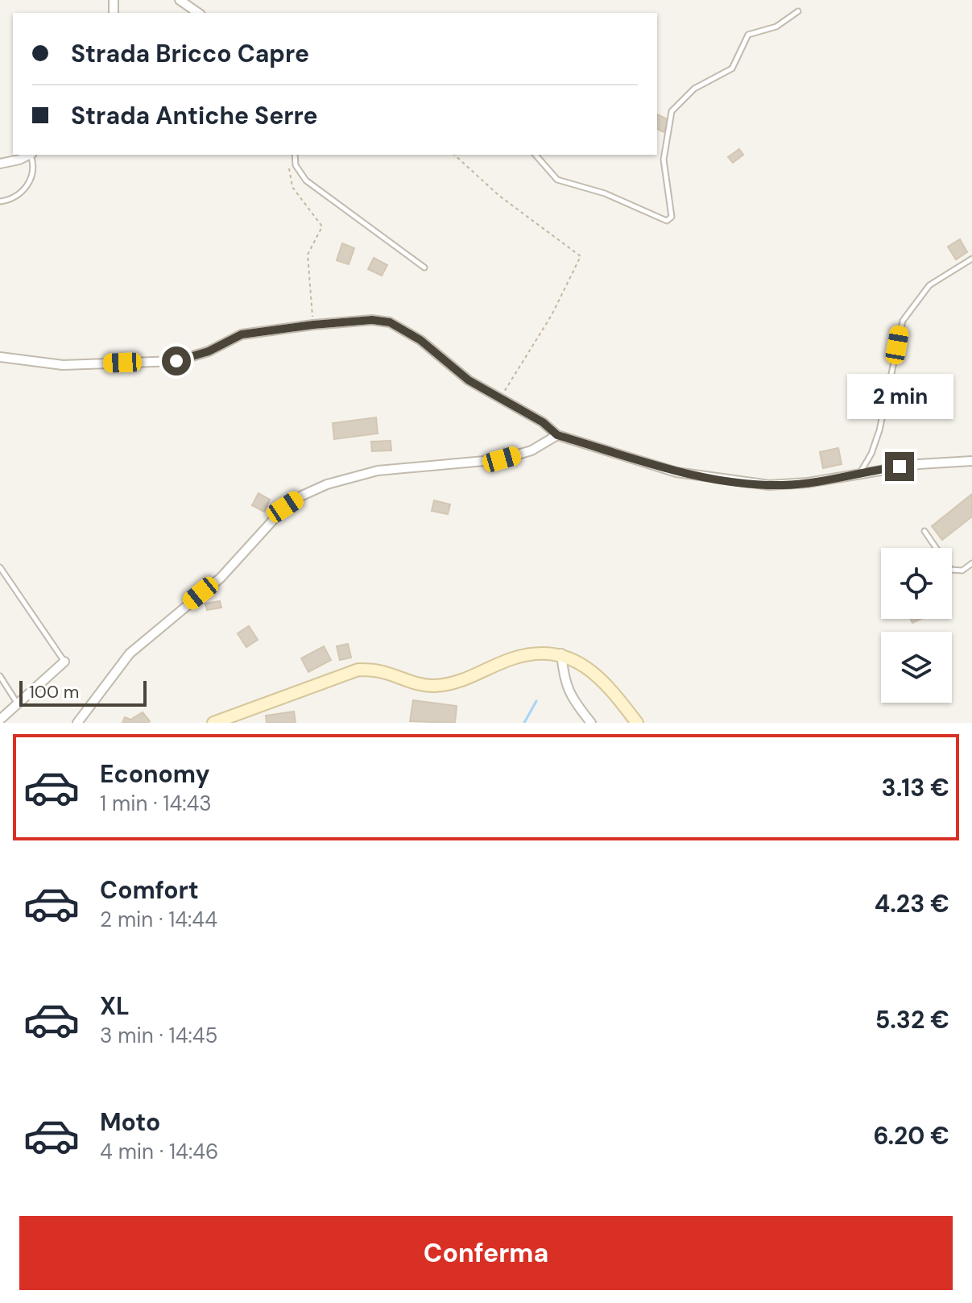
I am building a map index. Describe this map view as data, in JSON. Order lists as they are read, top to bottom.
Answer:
{
  "scale_bar": "100 m",
  "page": {
    "banner": ["Strada Bricco Capre", "Strada Antiche Serre"],
    "bubble": "2 min",
    "scale": "100 m",
    "list": [
      {
        "name": "Economy",
        "note": "1 min · 14:43",
        "value": "3.13 €"
      },
      {
        "name": "Comfort",
        "note": "2 min · 14:44",
        "value": "4.23 €"
      },
      {
        "name": "XL",
        "note": "3 min · 14:45",
        "value": "5.32 €"
      },
      {
        "name": "Moto",
        "note": "4 min · 14:46",
        "value": "6.20 €"
      }
    ],
    "buttons": "Conferma"
  }
}
